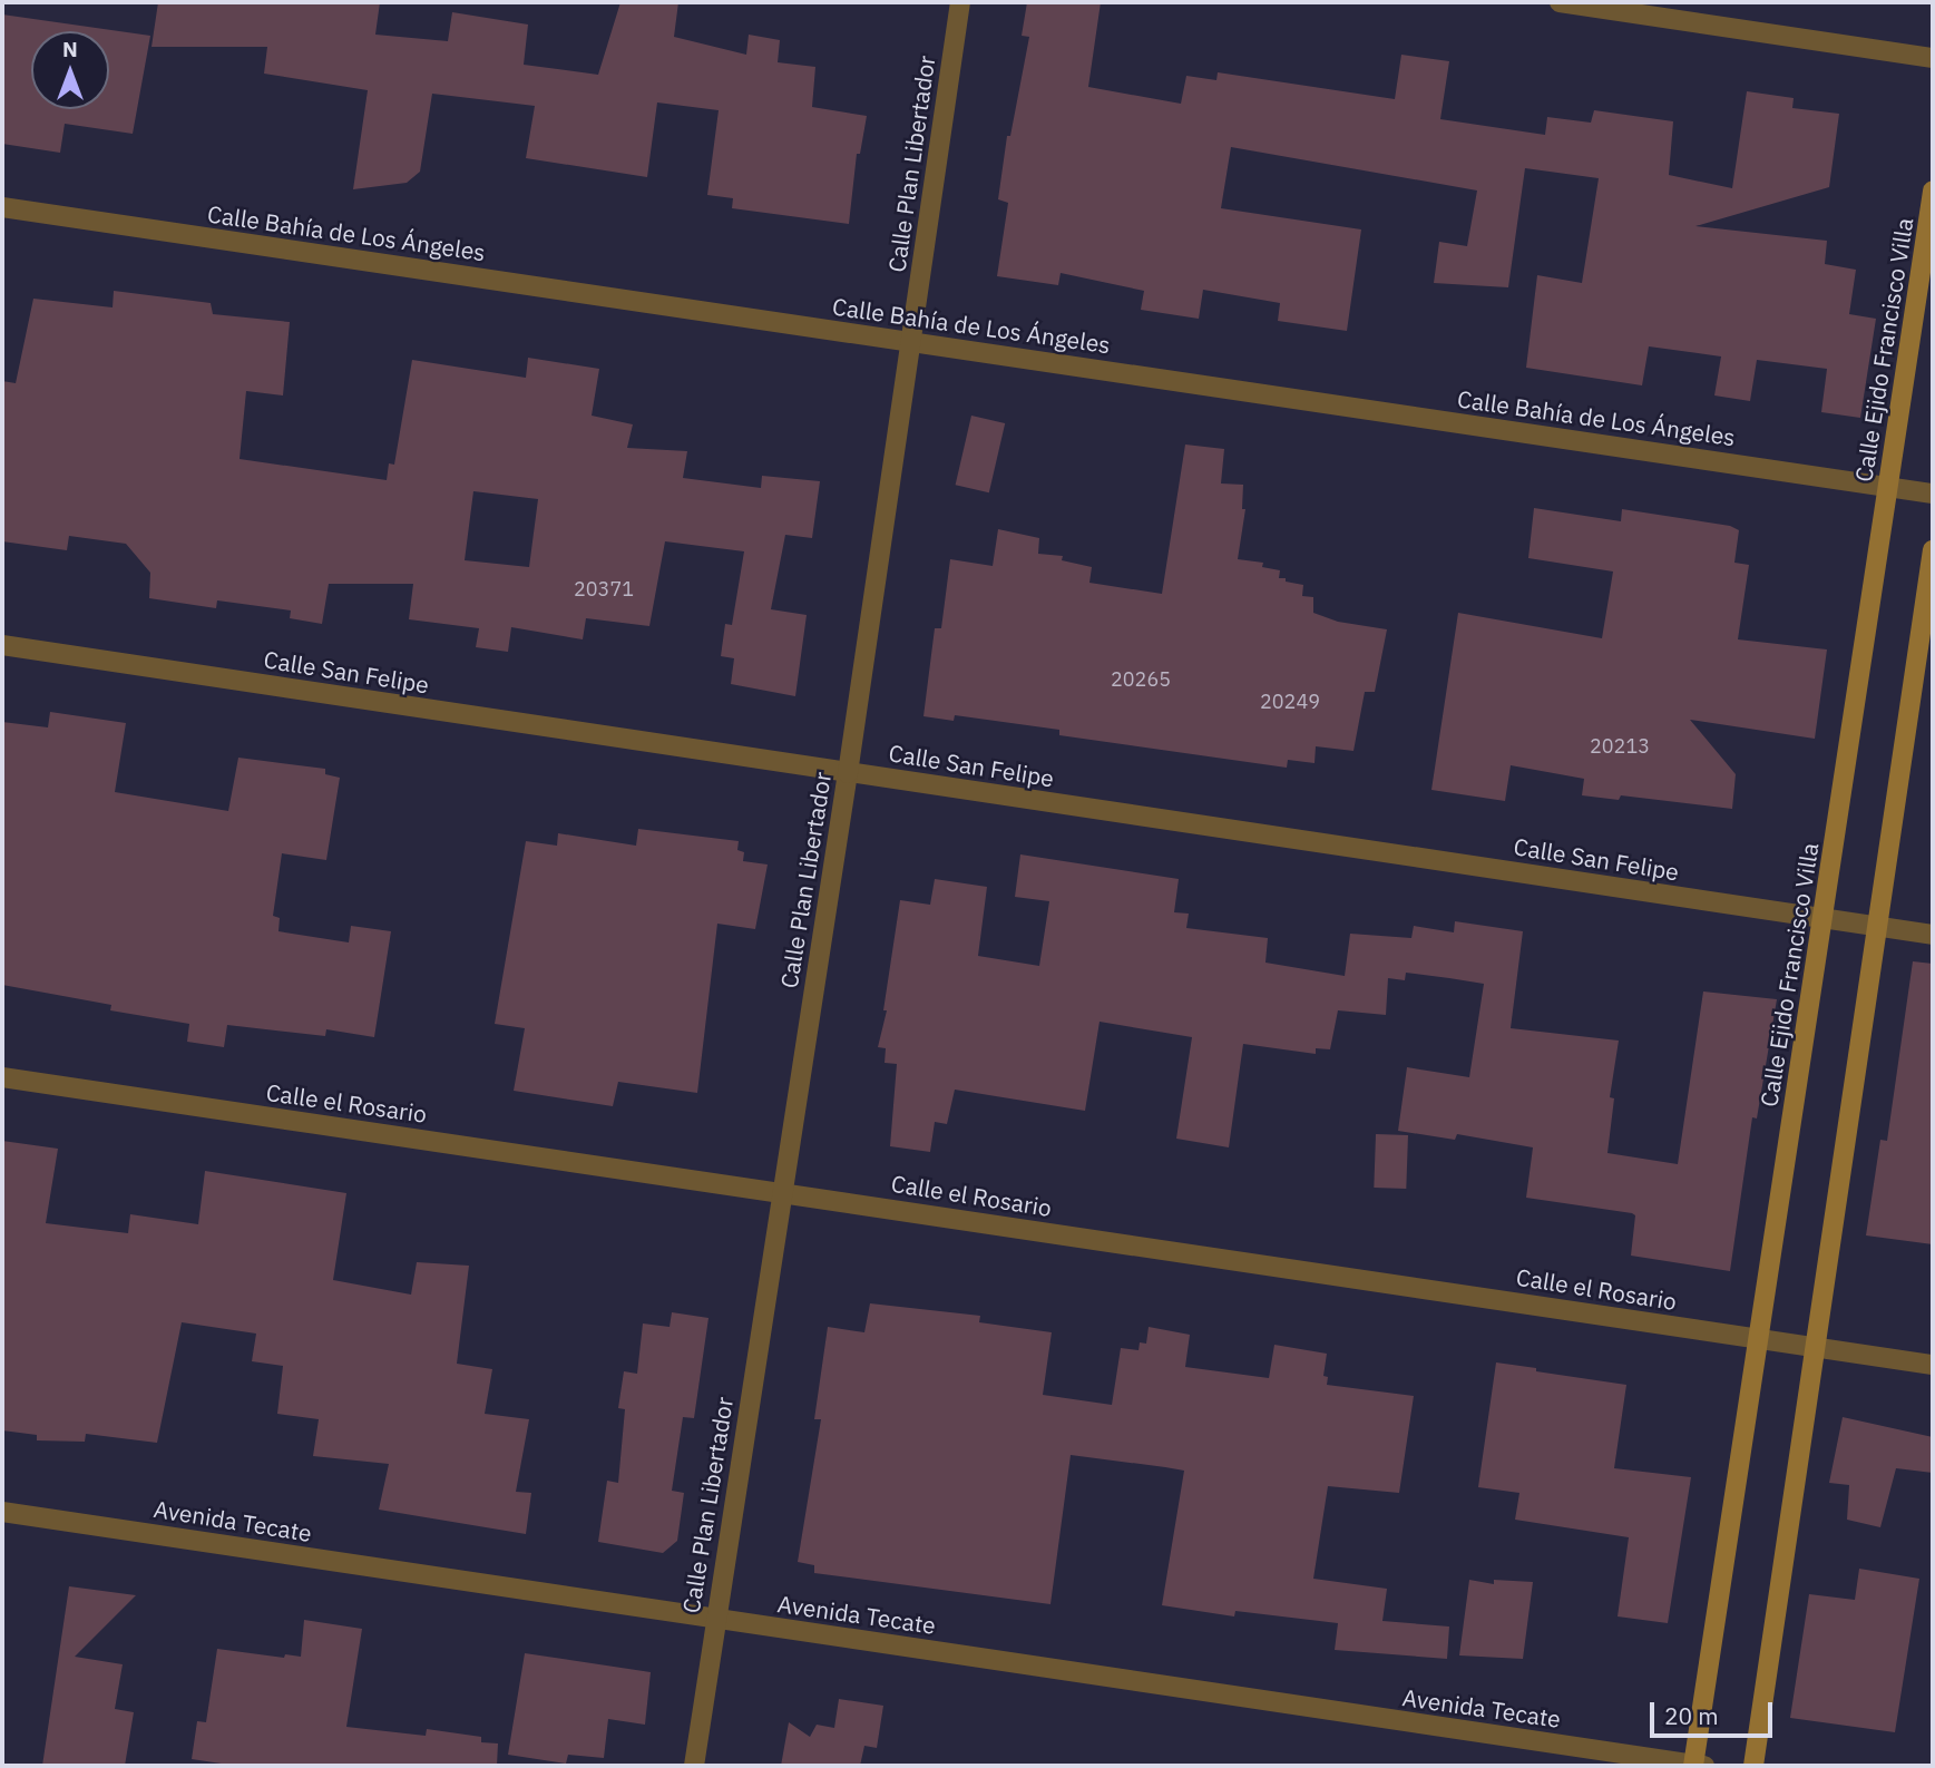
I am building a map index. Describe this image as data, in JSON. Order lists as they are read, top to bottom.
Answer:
{
  "streets": {
    "street": [
      "Calle Plan Libertador",
      "Calle Bahía de Los Ángeles",
      "Calle Ejido Francisco Villa",
      "Calle San Felipe",
      "Calle el Rosario",
      "Avenida Tecate"
    ]
  },
  "crossings": [
    ["Calle Plan Libertador", "Calle Bahía de Los Ángeles"],
    ["Calle Plan Libertador", "Calle San Felipe"],
    ["Calle Plan Libertador", "Calle el Rosario"],
    ["Calle Plan Libertador", "Avenida Tecate"],
    ["Calle Bahía de Los Ángeles", "Calle Ejido Francisco Villa"],
    ["Calle Ejido Francisco Villa", "Calle San Felipe"],
    ["Calle Ejido Francisco Villa", "Calle el Rosario"],
    ["Calle Ejido Francisco Villa", "Avenida Tecate"]
  ],
  "house_numbers": [
    "20371",
    "20265",
    "20249",
    "20213"
  ],
  "scale_bar": "20 m",
  "north": "top"
}
